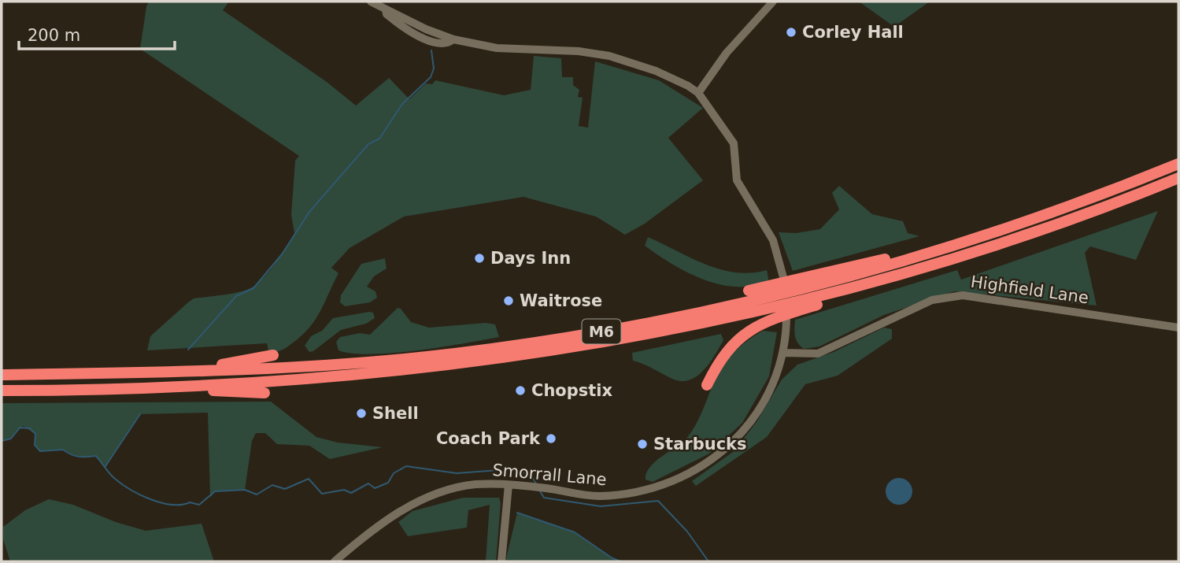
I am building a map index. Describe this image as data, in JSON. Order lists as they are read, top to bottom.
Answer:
{
  "streets": {
    "highway": ["M6"],
    "street": ["Highfield Lane", "Smorrall Lane"]
  },
  "crossings": [
    ["Highfield Lane", "Smorrall Lane"]
  ],
  "places": [
    "Corley Hall",
    "Days Inn",
    "Waitrose",
    "Chopstix",
    "Shell",
    "Coach Park",
    "Starbucks"
  ],
  "scale_bar": "200 m"
}
